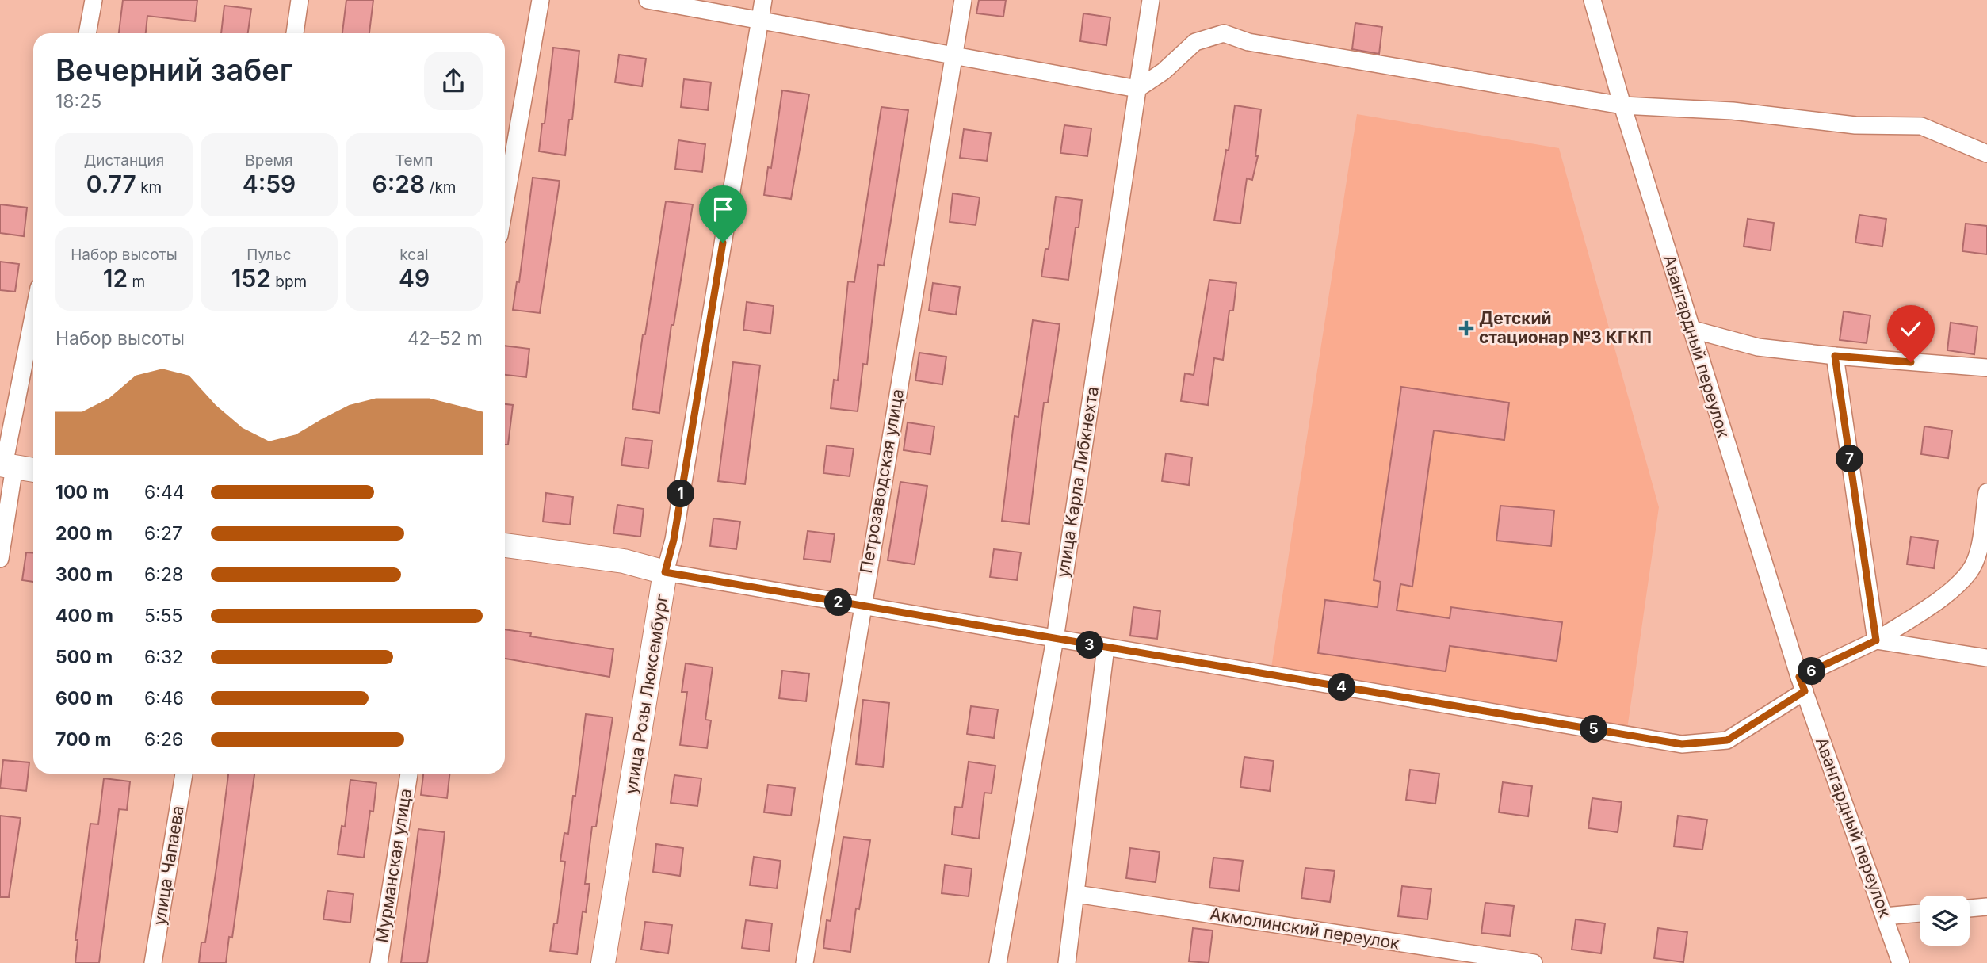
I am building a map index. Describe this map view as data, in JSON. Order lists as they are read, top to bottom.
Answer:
{
  "streets": {
    "main road": ["улица Розы Люксембург"],
    "street": [
      "Авангардный переулок",
      "Петрозаводская улица",
      "улица Карла Либкнехта",
      "улица Чапаева",
      "Мурманская улица",
      "Акмолинский переулок"
    ]
  },
  "places": {
    "health": ["Детский стационар №3 КГКП"]
  },
  "page": {
    "heading": ["Вечерний забег", "18:25"],
    "stats": [
      ["Дистанция", "0.77 km"],
      ["Время", "4:59"],
      ["Темп", "6:28 /km"],
      ["Набор высоты", "12 m"],
      ["Пульс", "152 bpm"],
      ["kcal", "49"]
    ],
    "chart": ["Набор высоты", "42–52 m"],
    "pins": [
      "7",
      "1",
      "2",
      "3",
      "6",
      "4",
      "5"
    ],
    "list": [
      {
        "name": "100 m",
        "note": "6:44"
      },
      {
        "name": "200 m",
        "note": "6:27"
      },
      {
        "name": "300 m",
        "note": "6:28"
      },
      {
        "name": "400 m",
        "note": "5:55"
      },
      {
        "name": "500 m",
        "note": "6:32"
      },
      {
        "name": "600 m",
        "note": "6:46"
      },
      {
        "name": "700 m",
        "note": "6:26"
      }
    ]
  }
}
